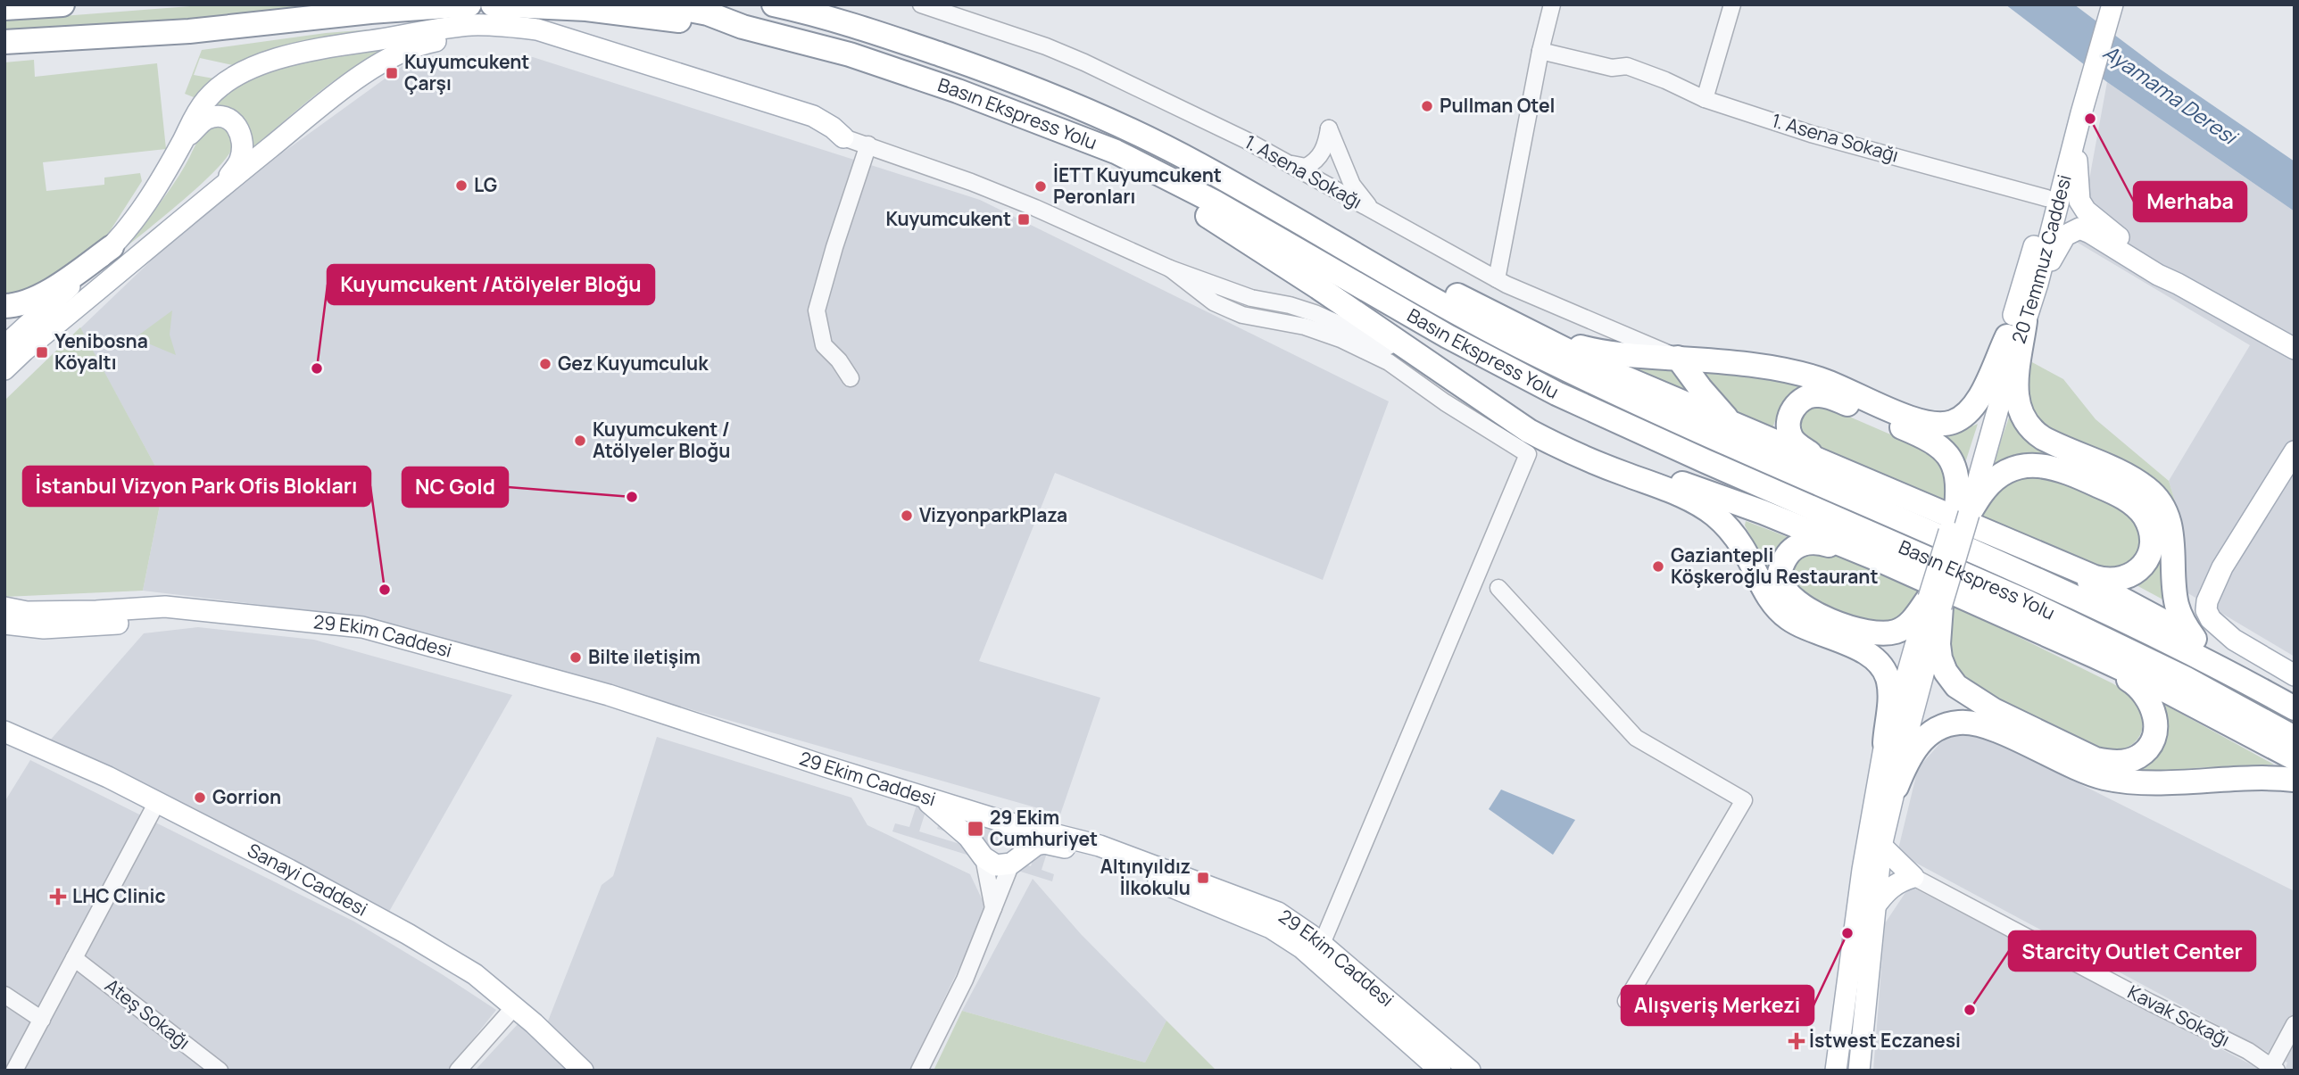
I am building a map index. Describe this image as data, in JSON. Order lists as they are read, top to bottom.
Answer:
{
  "streets": {
    "highway": ["Basın Ekspress Yolu"],
    "main road": ["20 Temmuz Caddesi", "29 Ekim Caddesi", "Sanayi Caddesi"],
    "street": ["1. Asena Sokağı", "Ateş Sokağı", "Kavak Sokağı"]
  },
  "water": ["Ayamama Deresi"],
  "places": {
    "transit": [
      "Kuyumcukent Çarşı",
      "Kuyumcukent",
      "Yenibosna Köyaltı",
      "29 Ekim Cumhuriyet",
      "Altınyıldız İlkokulu"
    ],
    "other": [
      "Pullman Otel",
      "Merhaba",
      "LG",
      "İETT Kuyumcukent Peronları",
      "Gez Kuyumculuk",
      "Kuyumcukent /Atölyeler Bloğu",
      "Kuyumcukent / Atölyeler Bloğu",
      "NC Gold",
      "VizyonparkPlaza",
      "Gaziantepli Köşkeroğlu Restaurant",
      "İstanbul Vizyon Park Ofis Blokları",
      "Bilte iletişim",
      "Gorrion",
      "Alışveriş Merkezi",
      "Starcity Outlet Center"
    ],
    "health": ["LHC Clinic", "İstwest Eczanesi"]
  }
}
